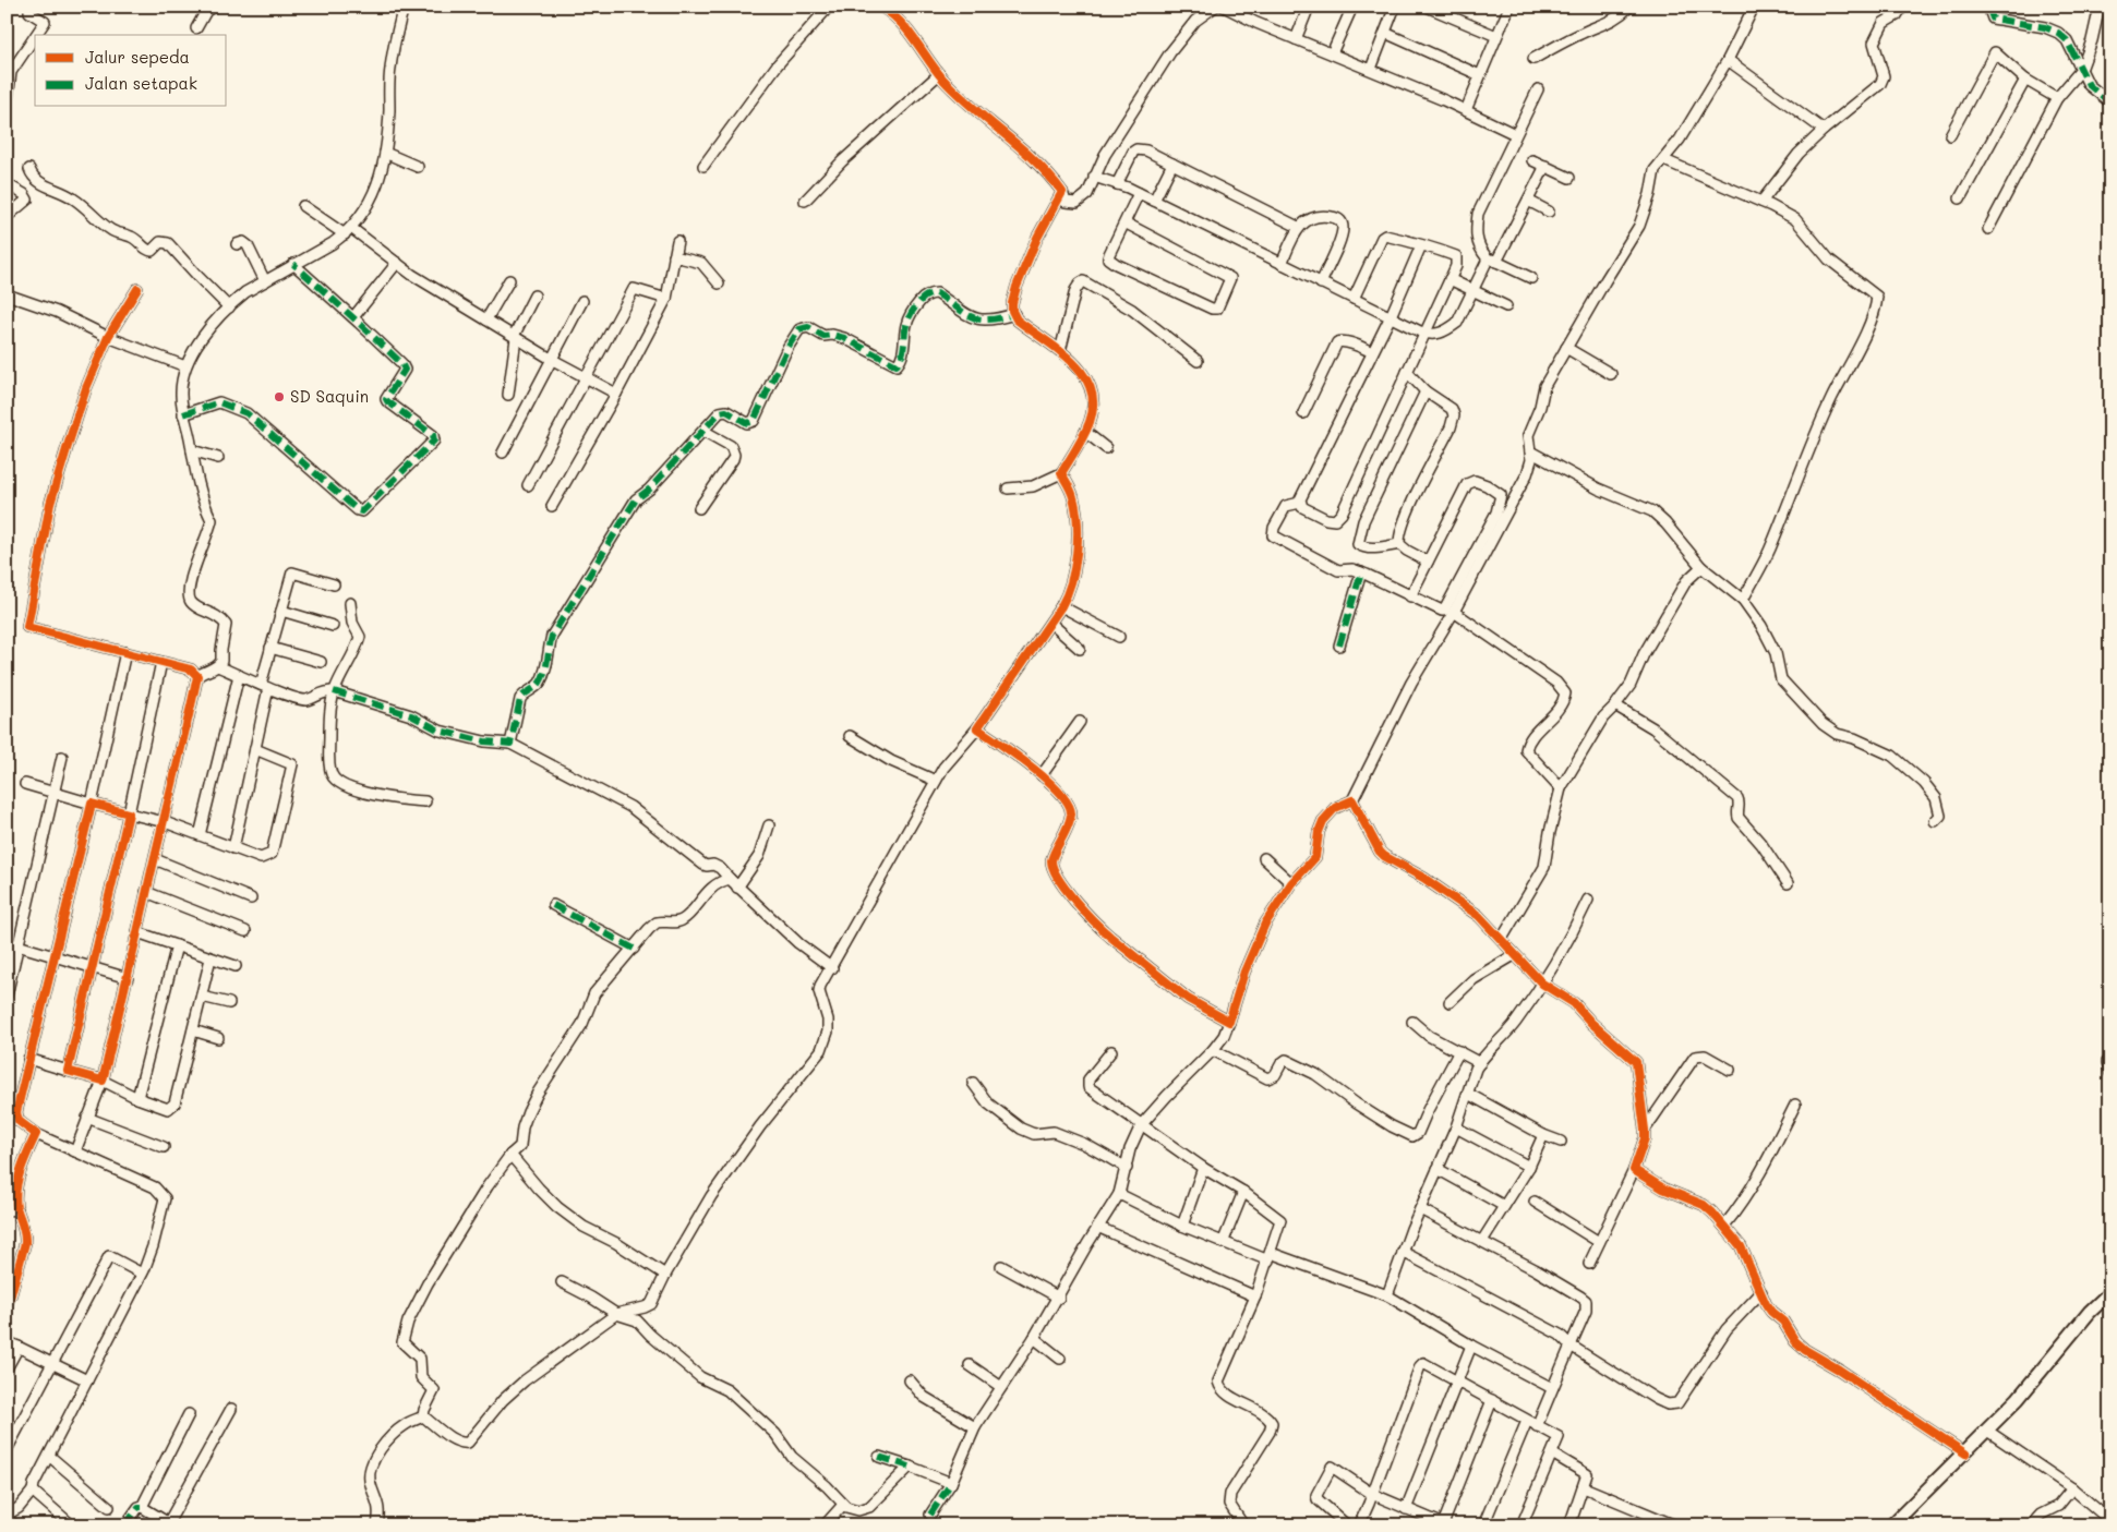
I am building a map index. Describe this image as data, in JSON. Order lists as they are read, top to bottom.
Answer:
{
  "places": ["SD Saquin"],
  "legend": ["Jalur sepeda", "Jalan setapak"]
}
